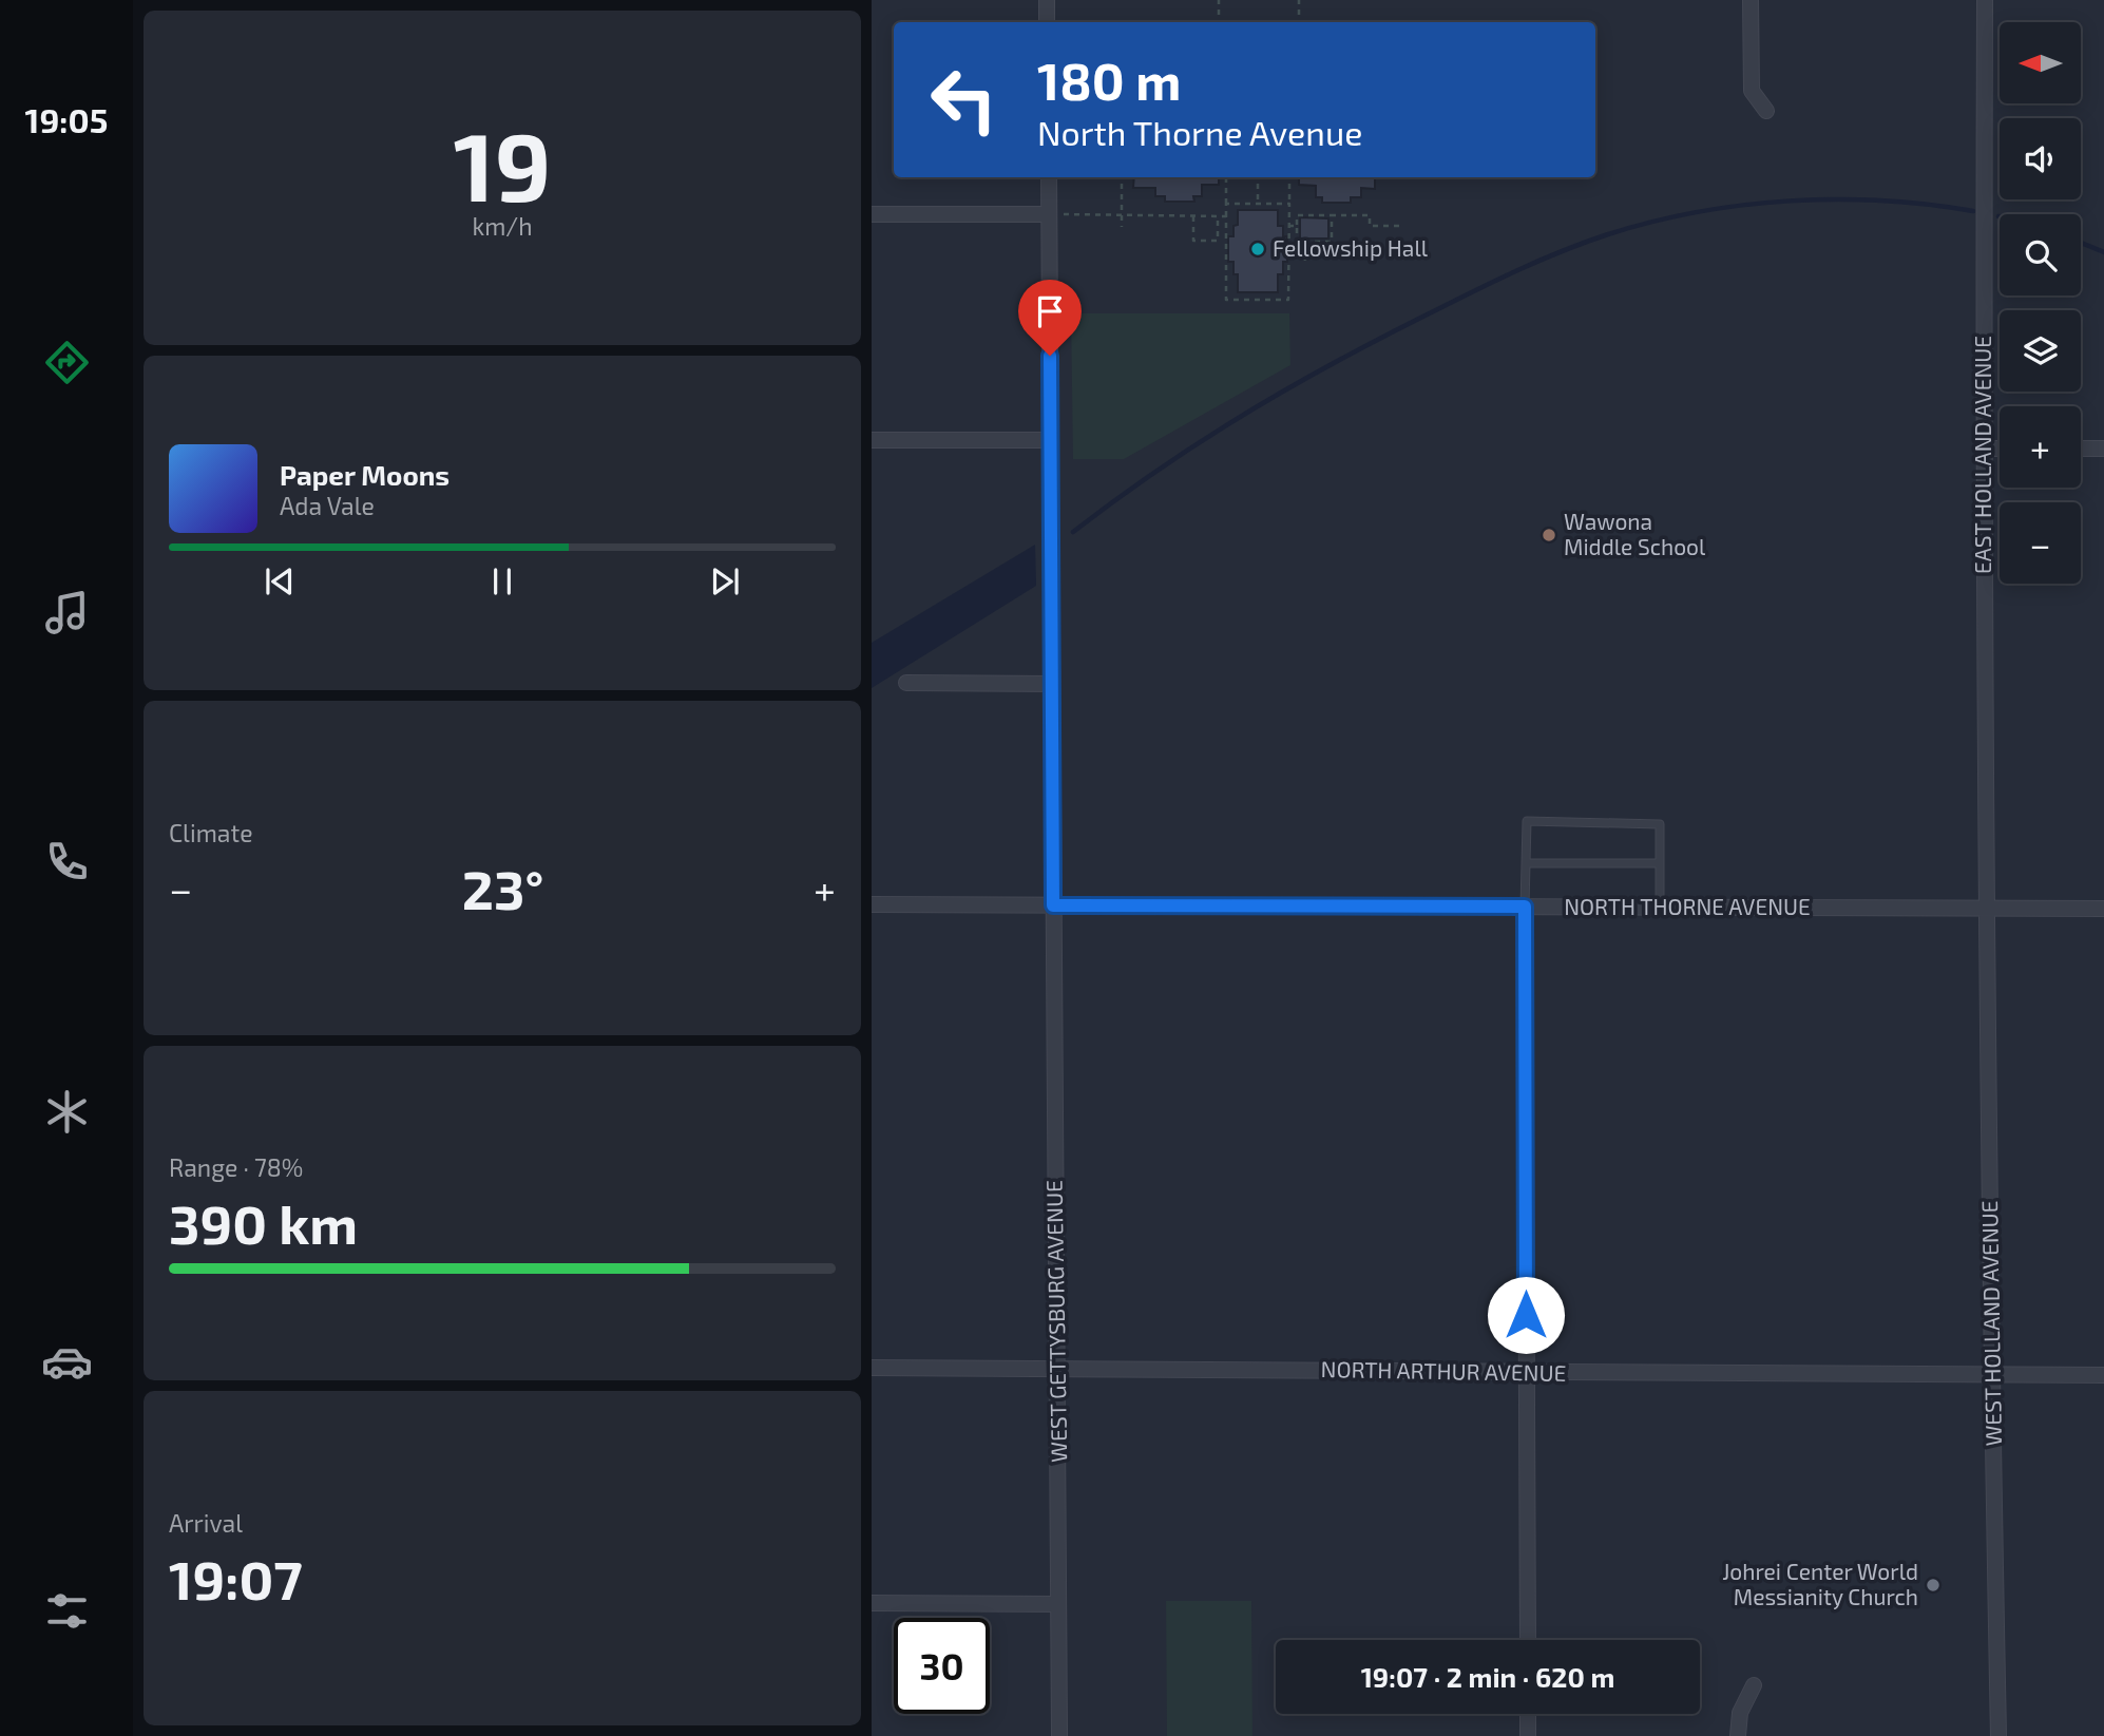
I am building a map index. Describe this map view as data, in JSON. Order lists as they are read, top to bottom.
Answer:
{
  "streets": {
    "street": [
      "EAST HOLLAND AVENUE",
      "NORTH THORNE AVENUE",
      "WEST GETTYSBURG AVENUE",
      "WEST HOLLAND AVENUE",
      "NORTH ARTHUR AVENUE"
    ]
  },
  "crossings": [
    ["EAST HOLLAND AVENUE", "NORTH THORNE AVENUE"],
    ["EAST HOLLAND AVENUE", "WEST HOLLAND AVENUE"],
    ["NORTH THORNE AVENUE", "WEST GETTYSBURG AVENUE"],
    ["NORTH THORNE AVENUE", "WEST HOLLAND AVENUE"],
    ["WEST GETTYSBURG AVENUE", "NORTH ARTHUR AVENUE"],
    ["WEST HOLLAND AVENUE", "NORTH ARTHUR AVENUE"]
  ],
  "places": ["Fellowship Hall", "Wawona Middle School", "Johrei Center World Messianity Church"],
  "north": "left",
  "page": {
    "tabs": "19:05",
    "tile": [
      ["19", "km/h"],
      "Climate",
      ["Range · 78%", "390 km"],
      ["Arrival", "19:07"]
    ],
    "map_buttons": ["+", "−"],
    "turn": ["180 m", "North Thorne Avenue"],
    "song": ["Paper Moons", "Ada Vale"],
    "heat": ["−", "23°", "+"],
    "limit": "30",
    "trip": "19:07 · 2 min · 620 m"
  }
}
